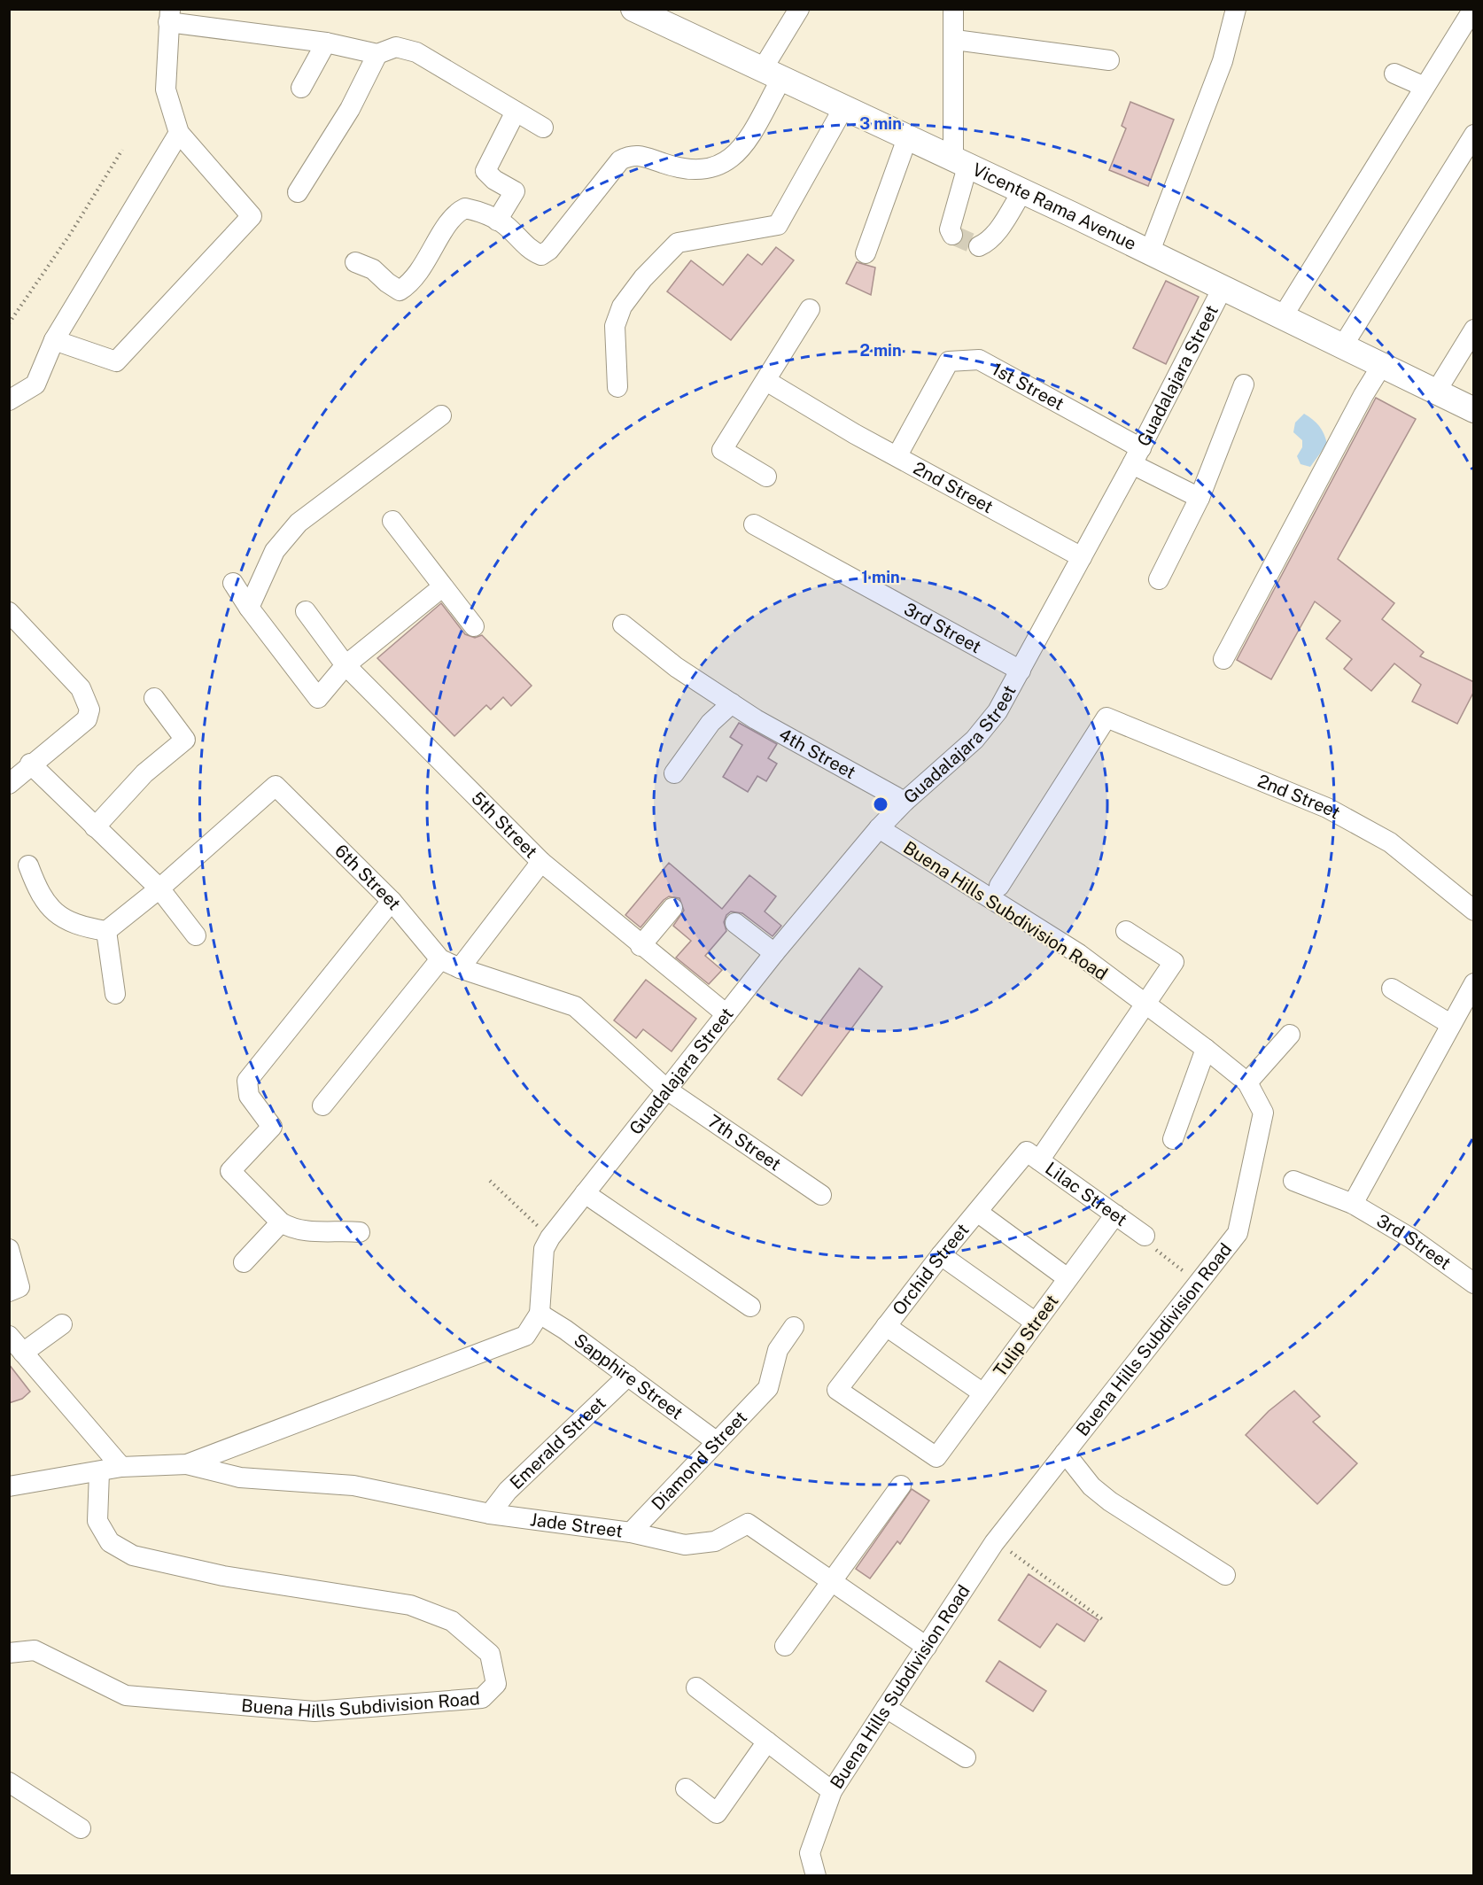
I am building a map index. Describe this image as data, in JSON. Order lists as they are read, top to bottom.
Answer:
{
  "streets": {
    "main road": ["Vicente Rama Avenue"],
    "street": [
      "Guadalajara Street",
      "1st Street",
      "2nd Street",
      "3rd Street",
      "4th Street",
      "5th Street",
      "6th Street",
      "Buena Hills Subdivision Road",
      "7th Street",
      "Lilac Street",
      "Orchid Street",
      "Tulip Street",
      "Sapphire Street",
      "Emerald Street",
      "Diamond Street",
      "Jade Street"
    ]
  },
  "crossings": [
    ["Vicente Rama Avenue", "Guadalajara Street"],
    ["Guadalajara Street", "1st Street"],
    ["Guadalajara Street", "2nd Street"],
    ["Guadalajara Street", "3rd Street"],
    ["Guadalajara Street", "4th Street"],
    ["Guadalajara Street", "5th Street"],
    ["Guadalajara Street", "6th Street"],
    ["Guadalajara Street", "Buena Hills Subdivision Road"],
    ["Guadalajara Street", "7th Street"],
    ["Guadalajara Street", "Sapphire Street"],
    ["1st Street", "2nd Street"],
    ["6th Street", "7th Street"],
    ["Buena Hills Subdivision Road", "Orchid Street"],
    ["Buena Hills Subdivision Road", "Jade Street"],
    ["Lilac Street", "Orchid Street"],
    ["Lilac Street", "Tulip Street"],
    ["Orchid Street", "Tulip Street"],
    ["Sapphire Street", "Emerald Street"],
    ["Sapphire Street", "Diamond Street"],
    ["Emerald Street", "Jade Street"],
    ["Diamond Street", "Jade Street"]
  ],
  "rings": ["3 min", "2 min", "1 min"]
}
